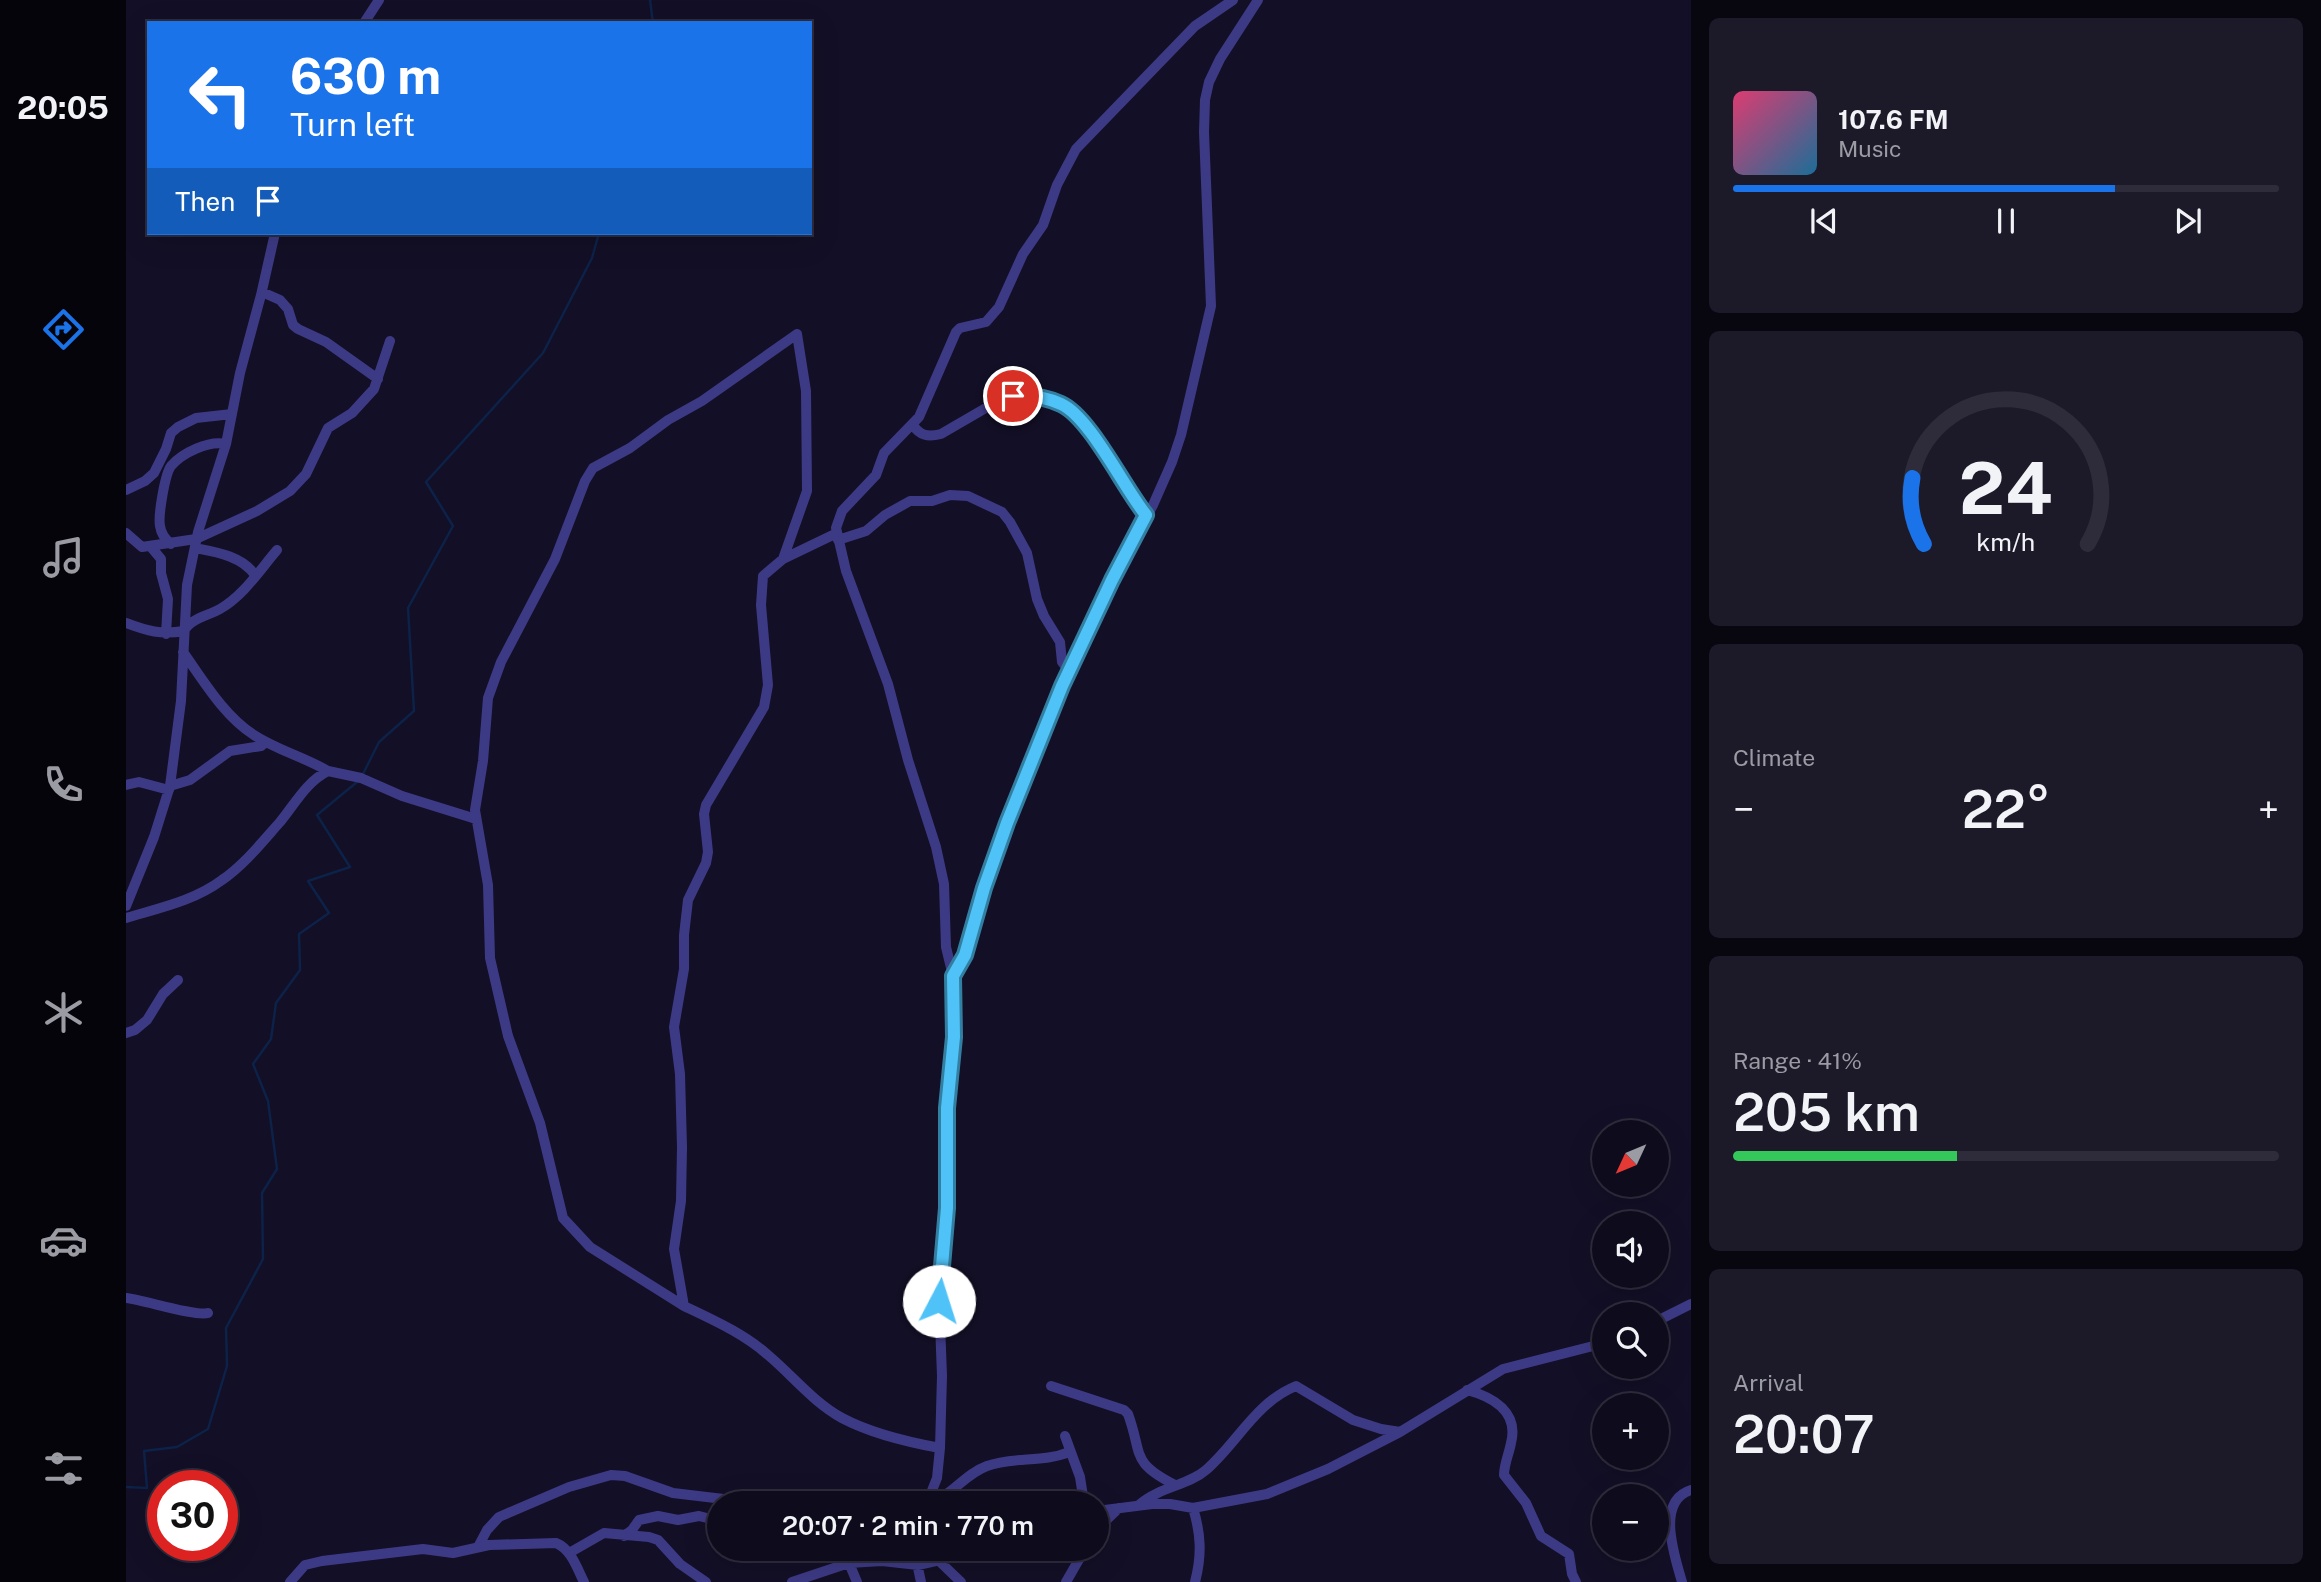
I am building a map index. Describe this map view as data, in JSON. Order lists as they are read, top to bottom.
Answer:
{
  "north": "bottom left",
  "page": {
    "tabs": "20:05",
    "turn": ["630 m", "Turn left"],
    "song": ["107.6 FM", "Music"],
    "then": "Then",
    "tile": [
      "Climate",
      ["Range · 41%", "205 km"],
      ["Arrival", "20:07"]
    ],
    "heat": ["−", "22°", "+"],
    "map_buttons": ["+", "−"],
    "limit": "30",
    "trip": "20:07 · 2 min · 770 m",
    "gauge": ["24", "km/h"]
  }
}
